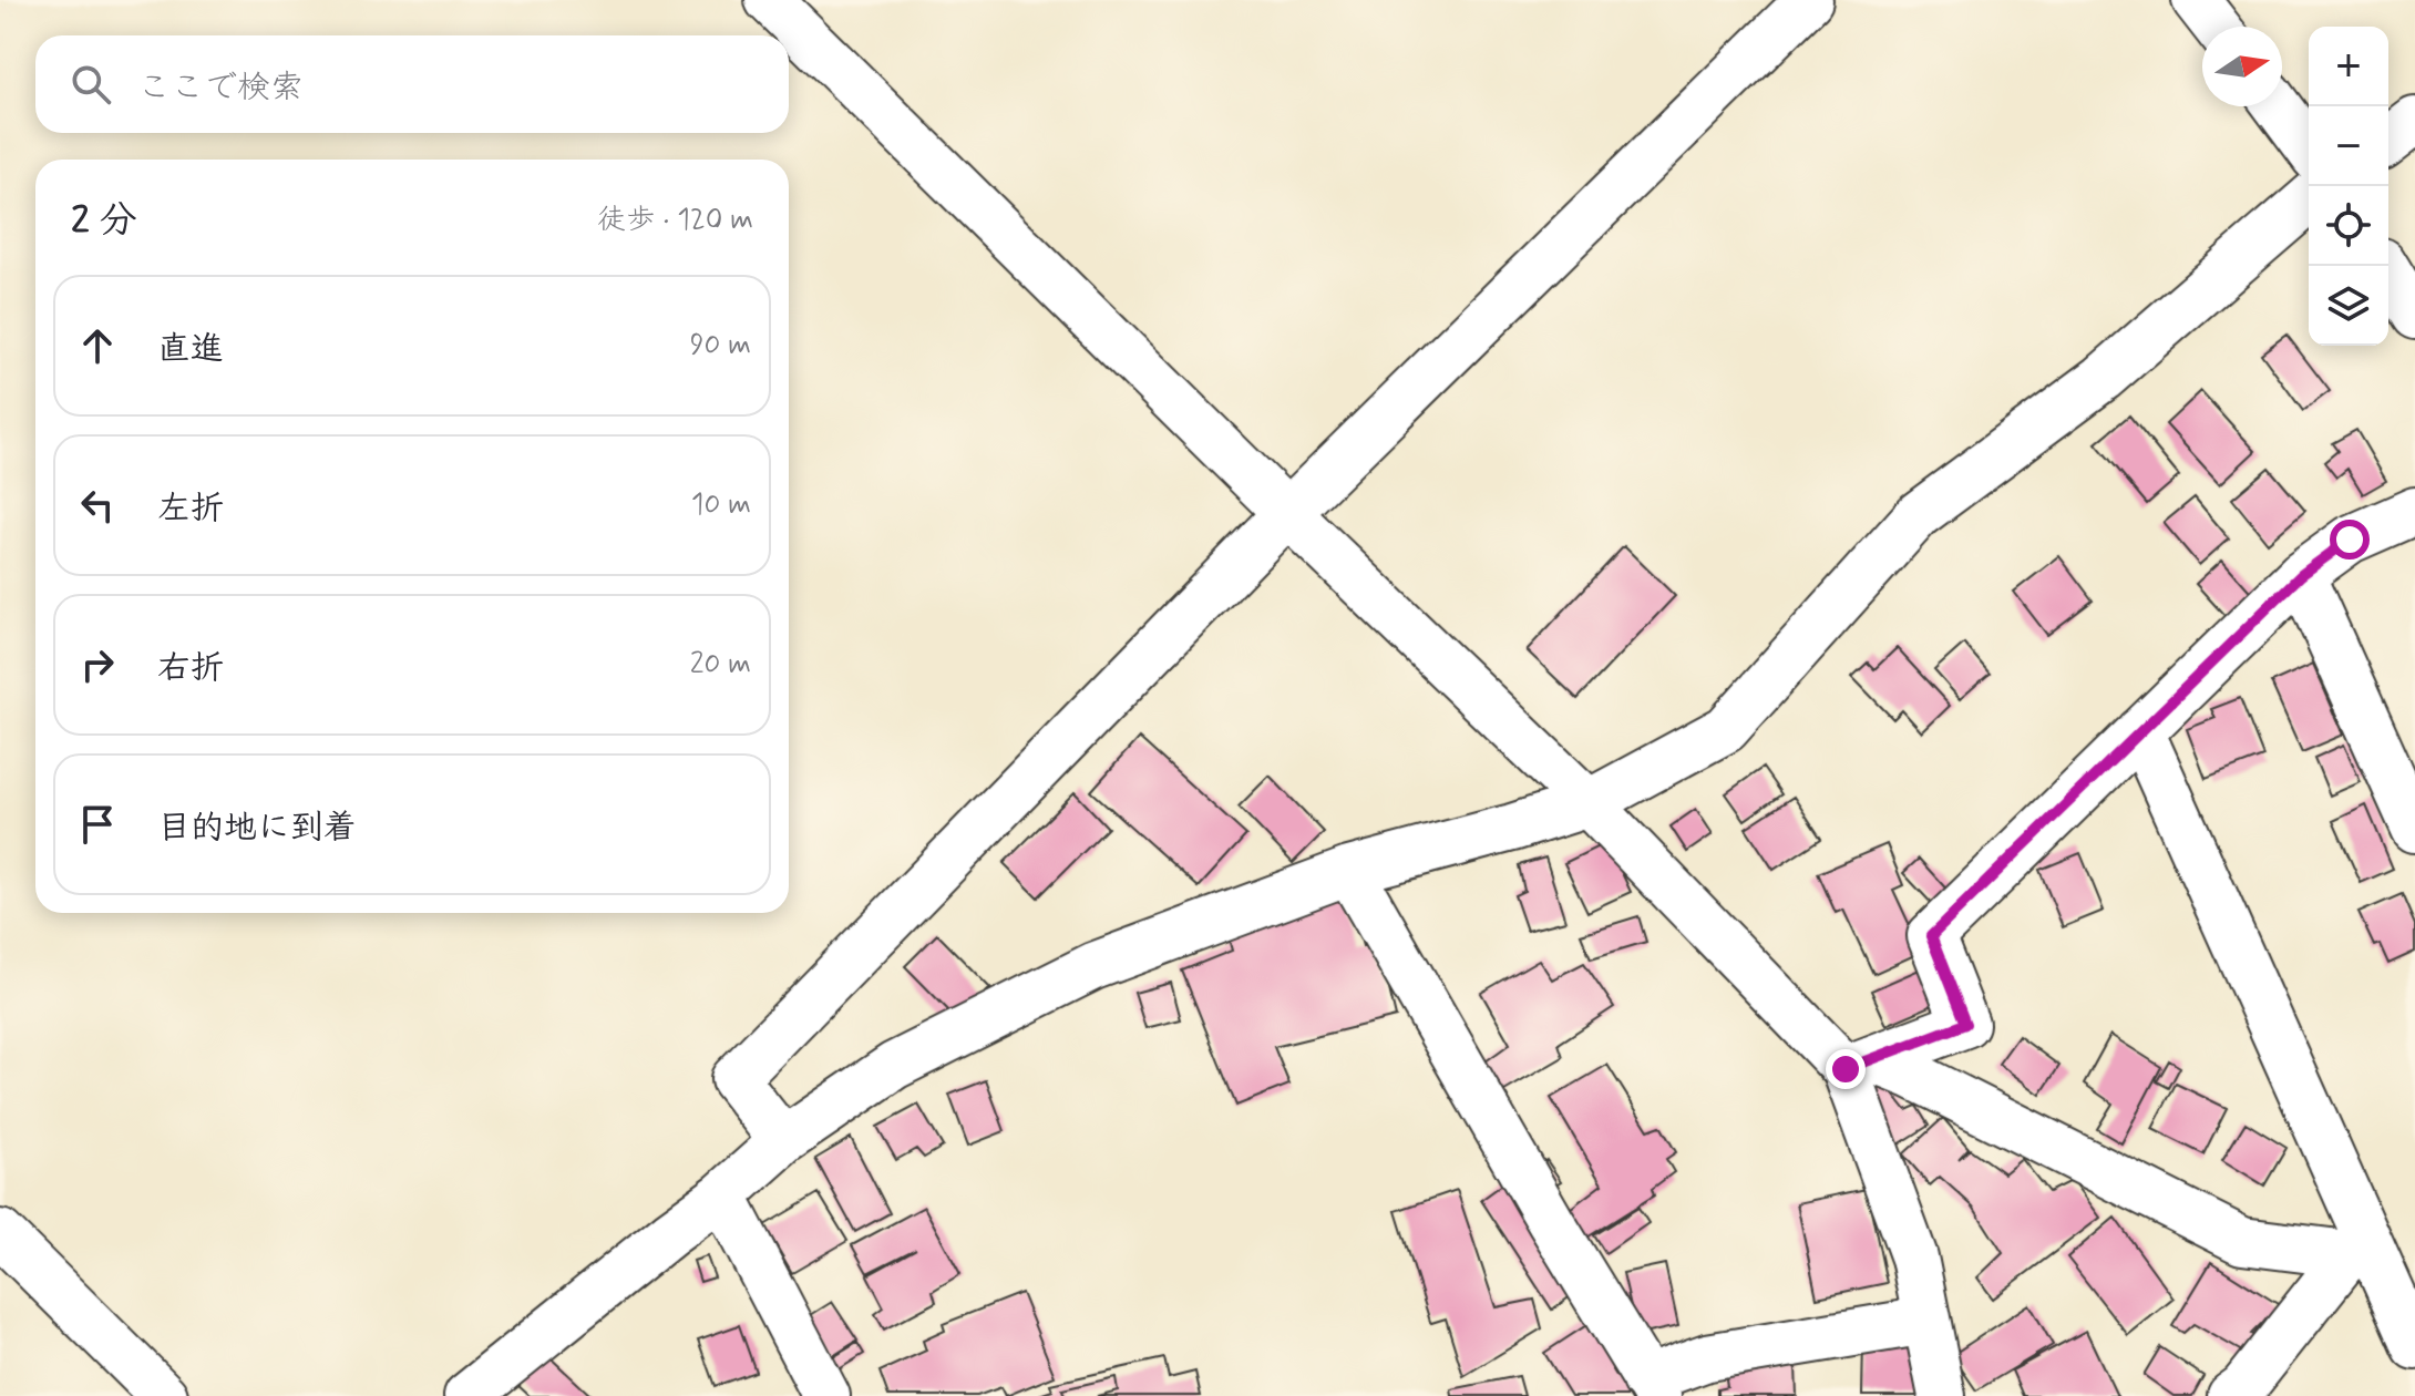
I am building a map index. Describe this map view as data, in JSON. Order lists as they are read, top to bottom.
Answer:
{
  "north": "right",
  "page": {
    "map_buttons": ["+", "−"],
    "search": "ここで検索",
    "heading": ["2 分", "徒歩 · 120 m"],
    "list": [
      ["直進", "90 m"],
      ["左折", "10 m"],
      ["右折", "20 m"],
      "目的地に到着"
    ]
  }
}
